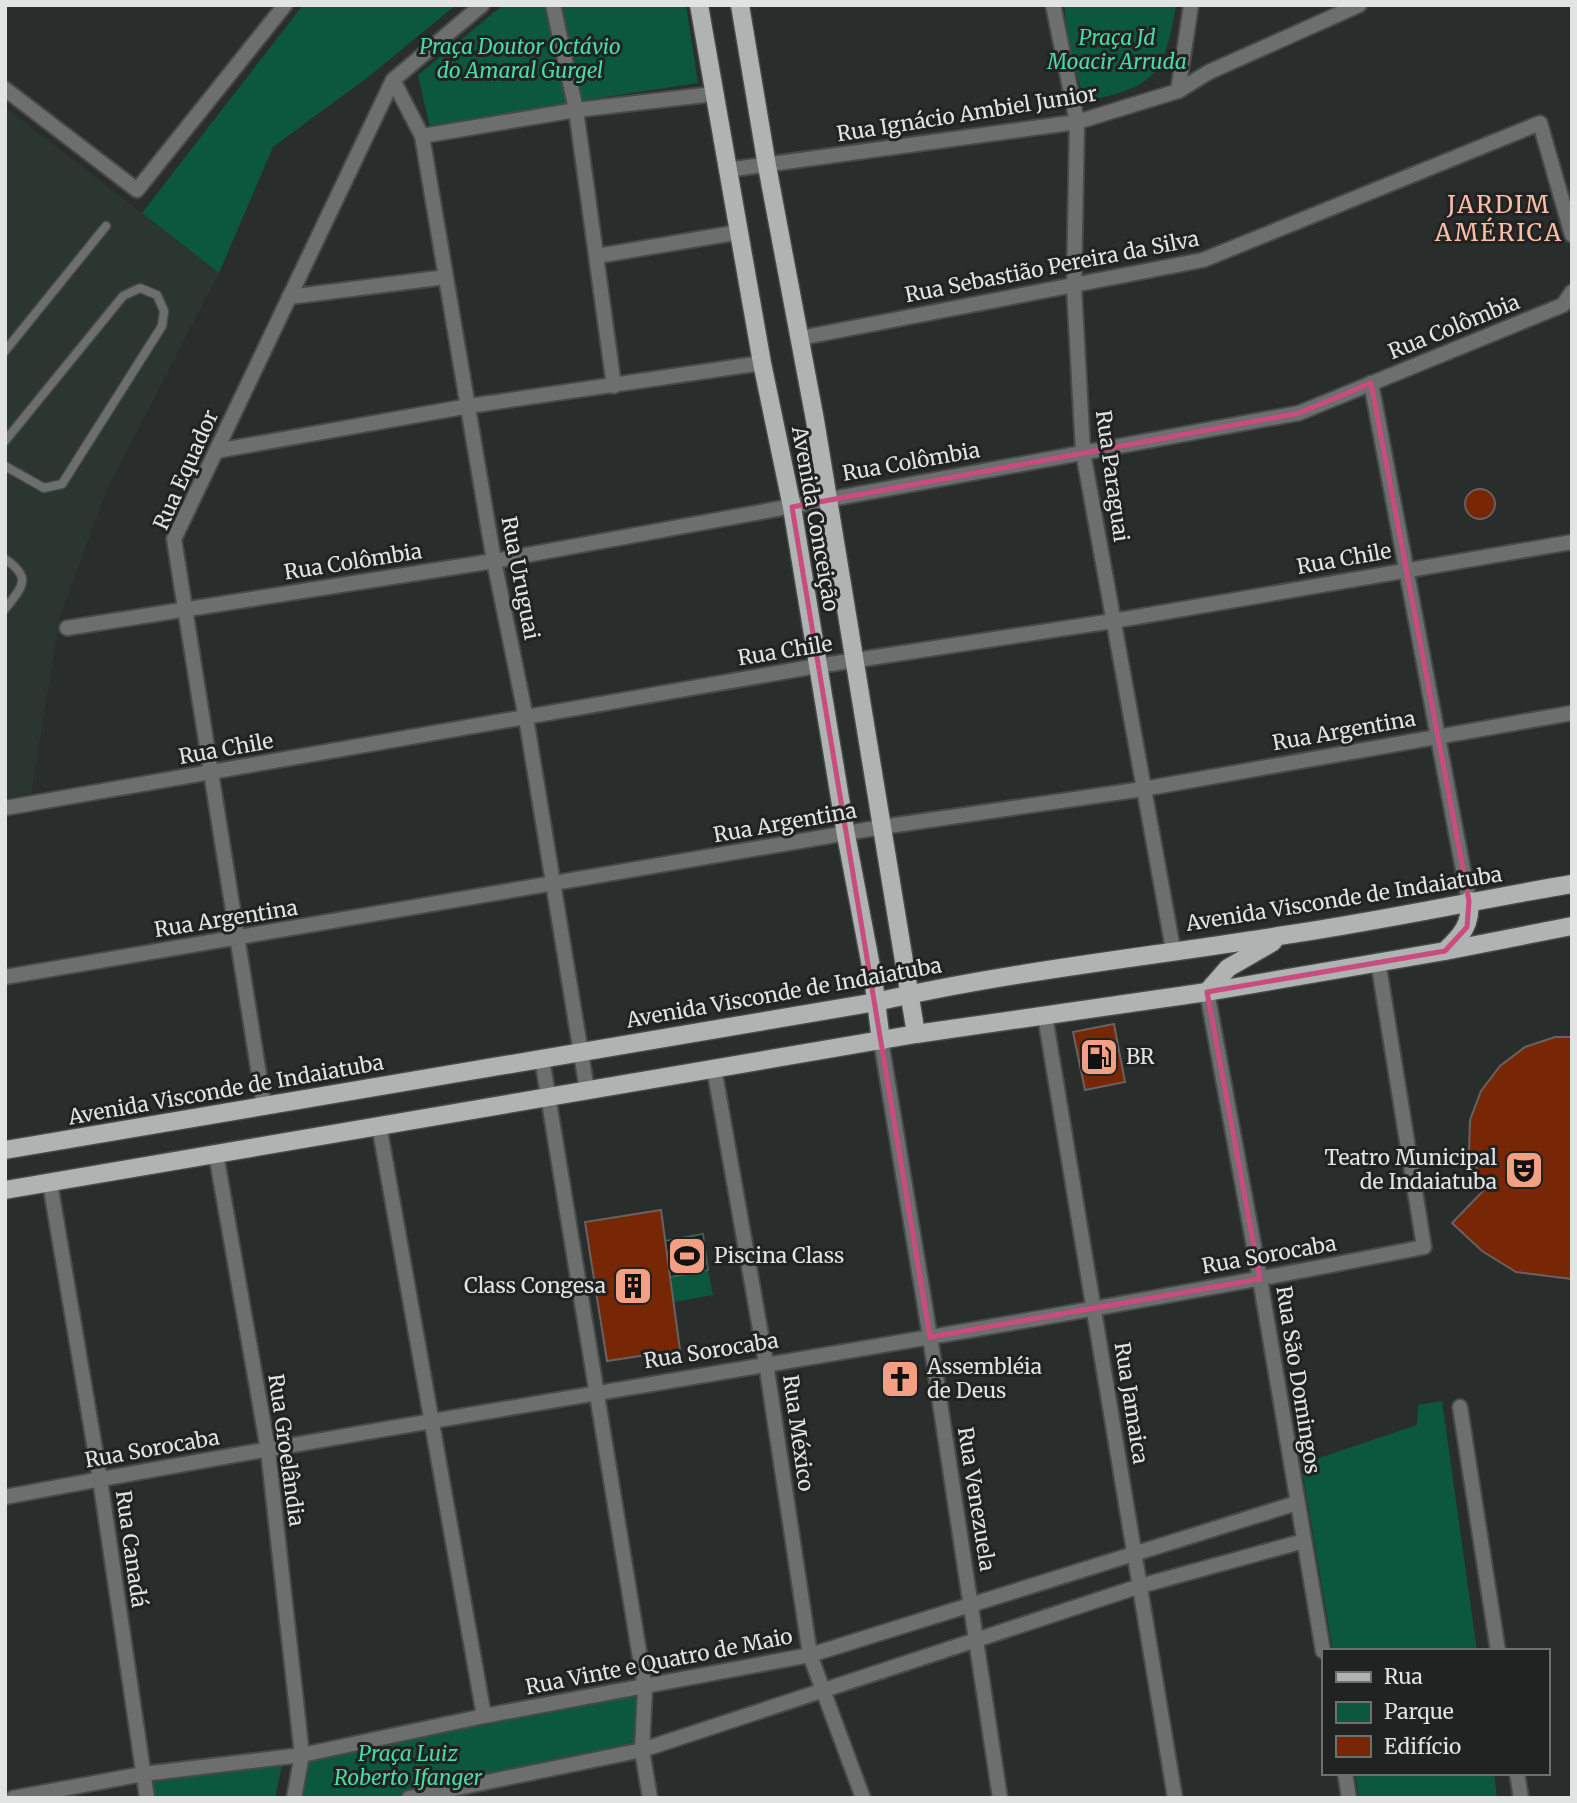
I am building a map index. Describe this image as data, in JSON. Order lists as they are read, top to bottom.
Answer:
{
  "streets": {
    "main road": ["Avenida Conceição", "Avenida Visconde de Indaiatuba"],
    "street": [
      "Rua Ignácio Ambiel Junior",
      "Rua Sebastião Pereira da Silva",
      "Rua Colômbia",
      "Rua Equador",
      "Rua Paraguai",
      "Rua Chile",
      "Rua Uruguai",
      "Rua Argentina",
      "Rua Sorocaba",
      "Rua São Domingos",
      "Rua Jamaica",
      "Rua México",
      "Rua Groelândia",
      "Rua Venezuela",
      "Rua Canadá",
      "Rua Vinte e Quatro de Maio"
    ]
  },
  "crossings": [
    ["Rua Ignácio Ambiel Junior", "Rua Paraguai"],
    ["Rua Ignácio Ambiel Junior", "Avenida Conceição"],
    ["Rua Sebastião Pereira da Silva", "Rua Paraguai"],
    ["Rua Sebastião Pereira da Silva", "Avenida Conceição"],
    ["Rua Colômbia", "Rua Equador"],
    ["Rua Colômbia", "Rua Paraguai"],
    ["Rua Colômbia", "Avenida Conceição"],
    ["Rua Colômbia", "Rua Uruguai"],
    ["Rua Equador", "Rua Chile"],
    ["Rua Equador", "Rua Uruguai"],
    ["Rua Equador", "Rua Argentina"],
    ["Rua Equador", "Avenida Visconde de Indaiatuba"],
    ["Rua Paraguai", "Rua Chile"],
    ["Rua Paraguai", "Rua Argentina"],
    ["Rua Paraguai", "Avenida Visconde de Indaiatuba"],
    ["Avenida Conceição", "Rua Chile"],
    ["Avenida Conceição", "Rua Argentina"],
    ["Avenida Conceição", "Avenida Visconde de Indaiatuba"],
    ["Avenida Conceição", "Rua Venezuela"],
    ["Rua Chile", "Rua Uruguai"],
    ["Rua Uruguai", "Rua Argentina"],
    ["Rua Uruguai", "Avenida Visconde de Indaiatuba"],
    ["Rua Sorocaba", "Rua São Domingos"],
    ["Rua Sorocaba", "Rua Jamaica"],
    ["Rua Sorocaba", "Rua México"],
    ["Rua Sorocaba", "Rua Groelândia"],
    ["Rua Sorocaba", "Rua Venezuela"],
    ["Rua Sorocaba", "Rua Canadá"],
    ["Rua São Domingos", "Rua Vinte e Quatro de Maio"],
    ["Rua Jamaica", "Rua Vinte e Quatro de Maio"],
    ["Rua México", "Rua Vinte e Quatro de Maio"],
    ["Rua Groelândia", "Rua Vinte e Quatro de Maio"],
    ["Rua Venezuela", "Rua Vinte e Quatro de Maio"],
    ["Rua Canadá", "Rua Vinte e Quatro de Maio"]
  ],
  "districts": ["JARDIM AMÉRICA"],
  "parks": ["Praça Jd Moacir Arruda", "Praça Doutor Octávio do Amaral Gurgel", "Praça Luiz Roberto Ifanger"],
  "places": {
    "fuel station": ["BR"],
    "theatre": ["Teatro Municipal de Indaiatuba"],
    "sports": ["Piscina Class"],
    "building": ["Class Congesa"],
    "church": ["Assembléia de Deus"]
  },
  "legend": ["Rua", "Parque", "Edifício"]
}
